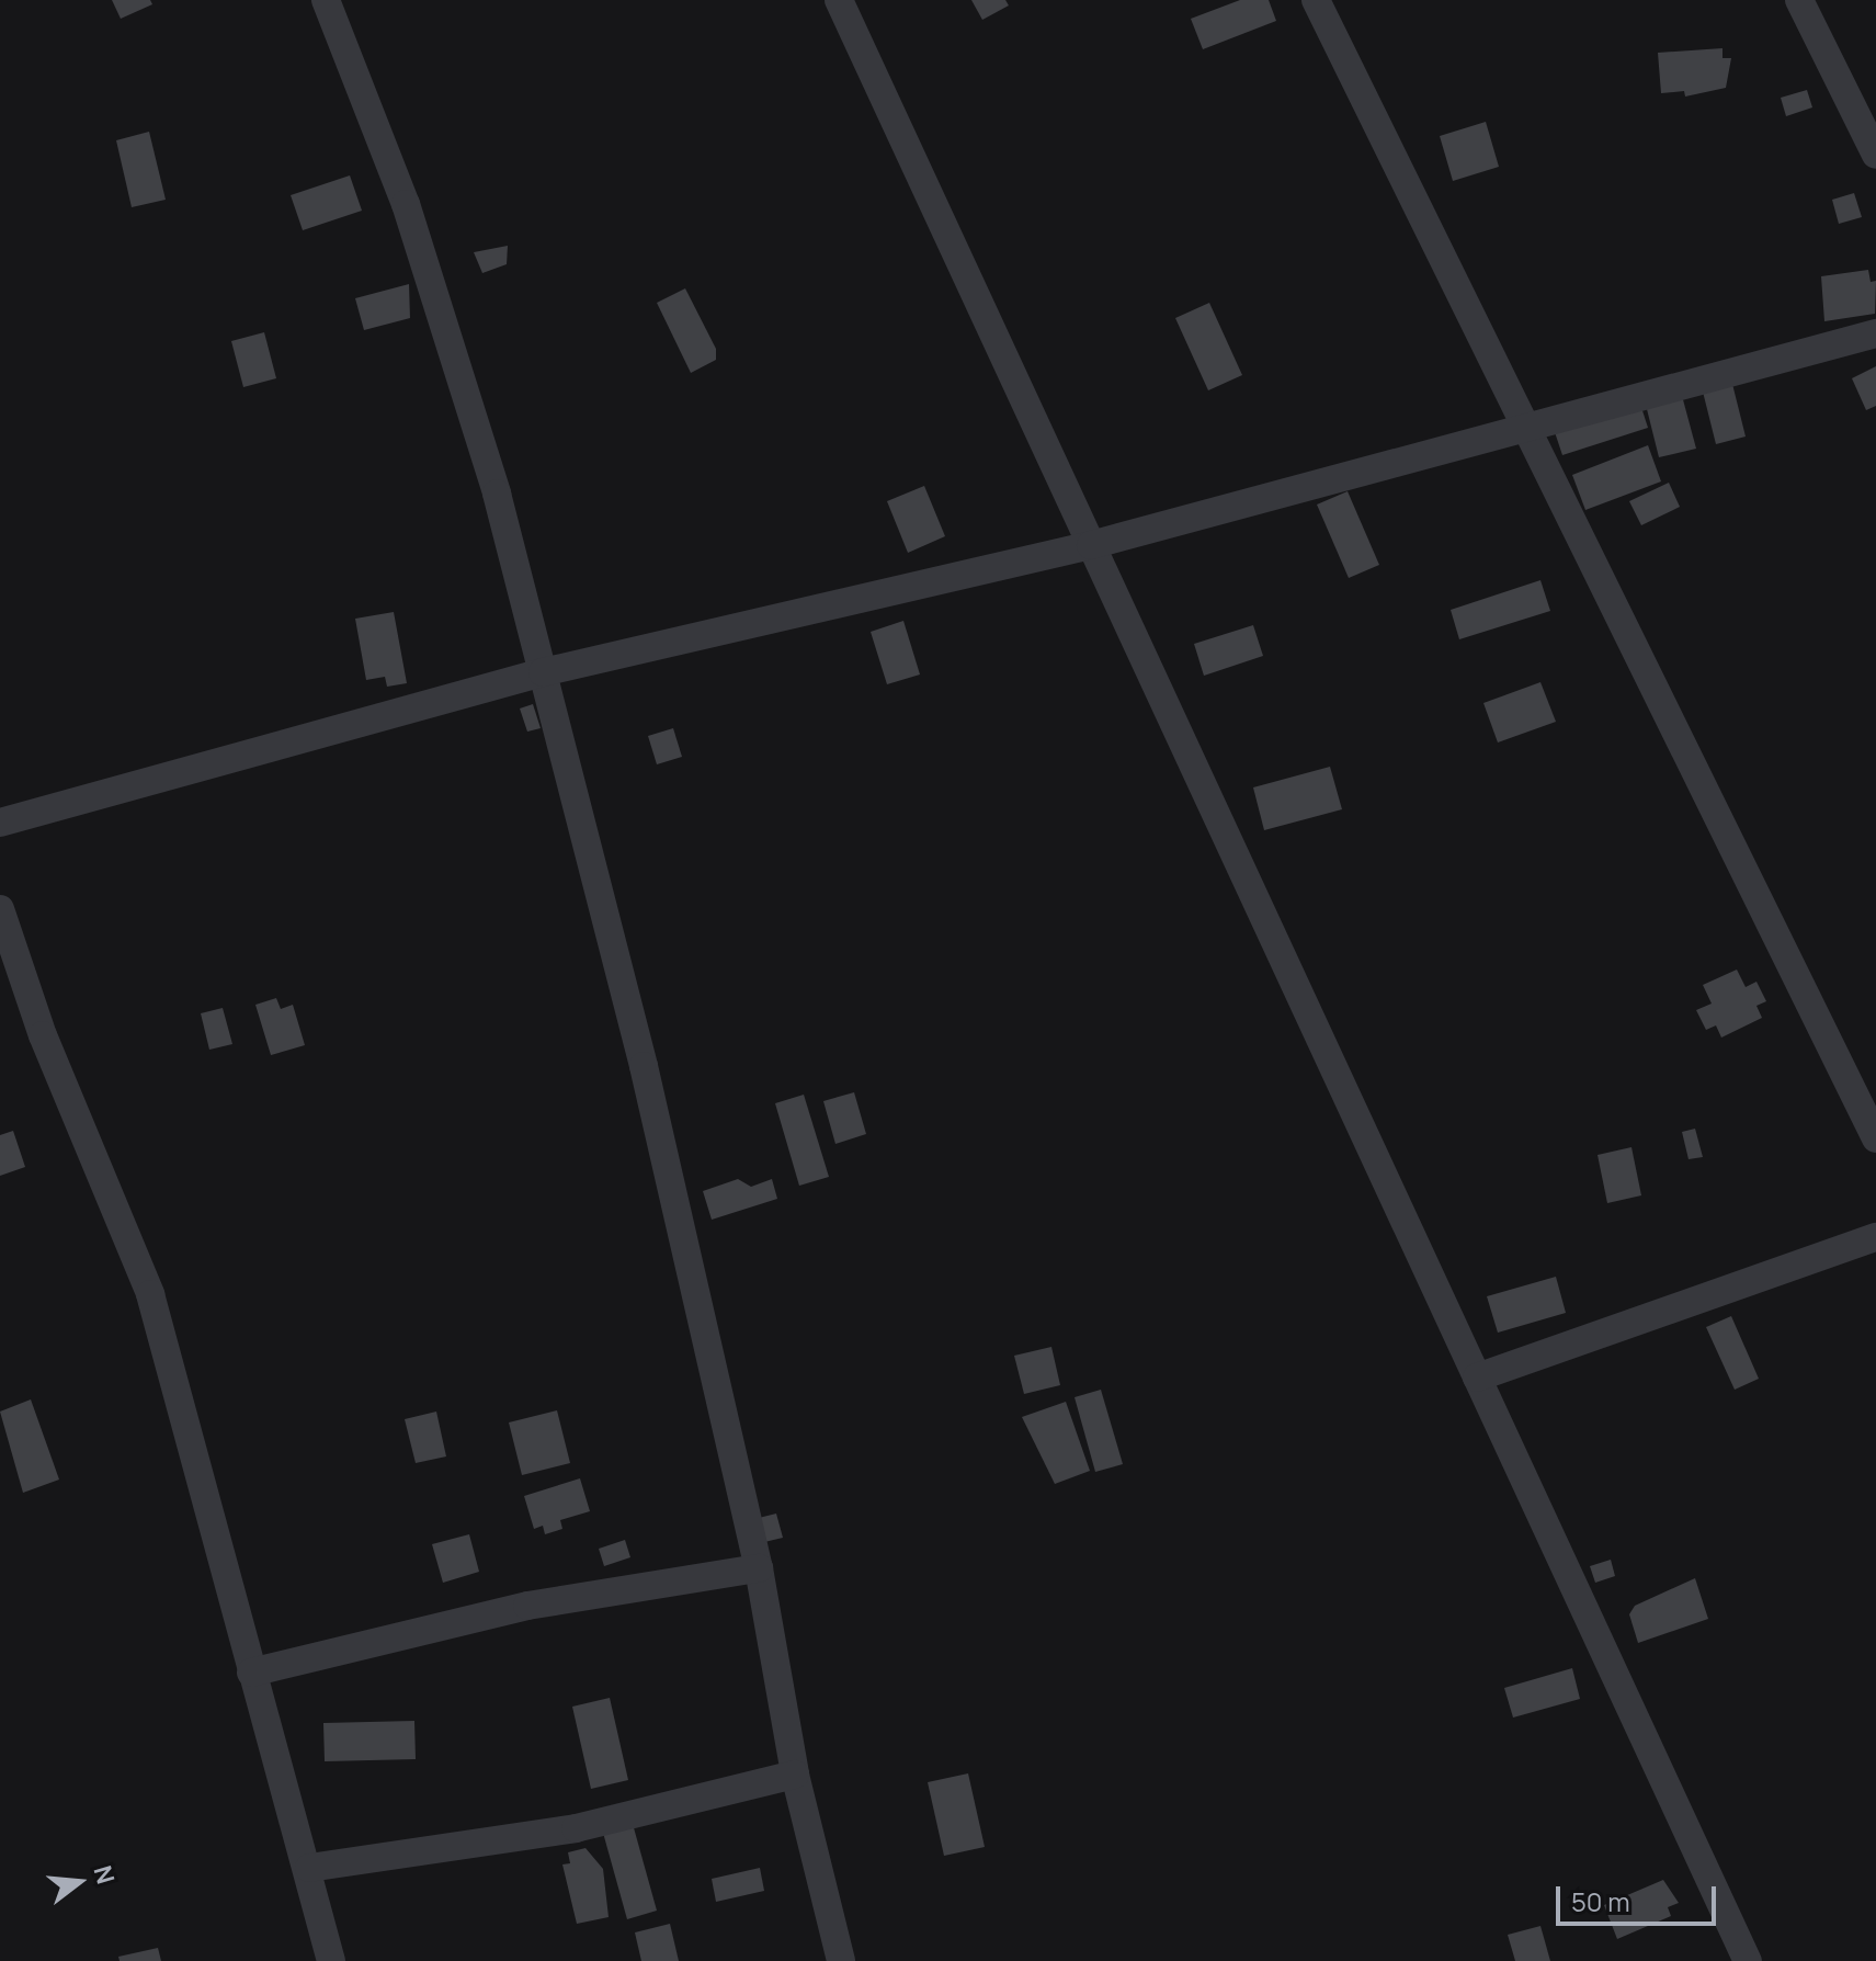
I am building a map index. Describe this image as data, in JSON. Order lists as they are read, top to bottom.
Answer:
{
  "scale_bar": "50 m",
  "north": "right"
}
